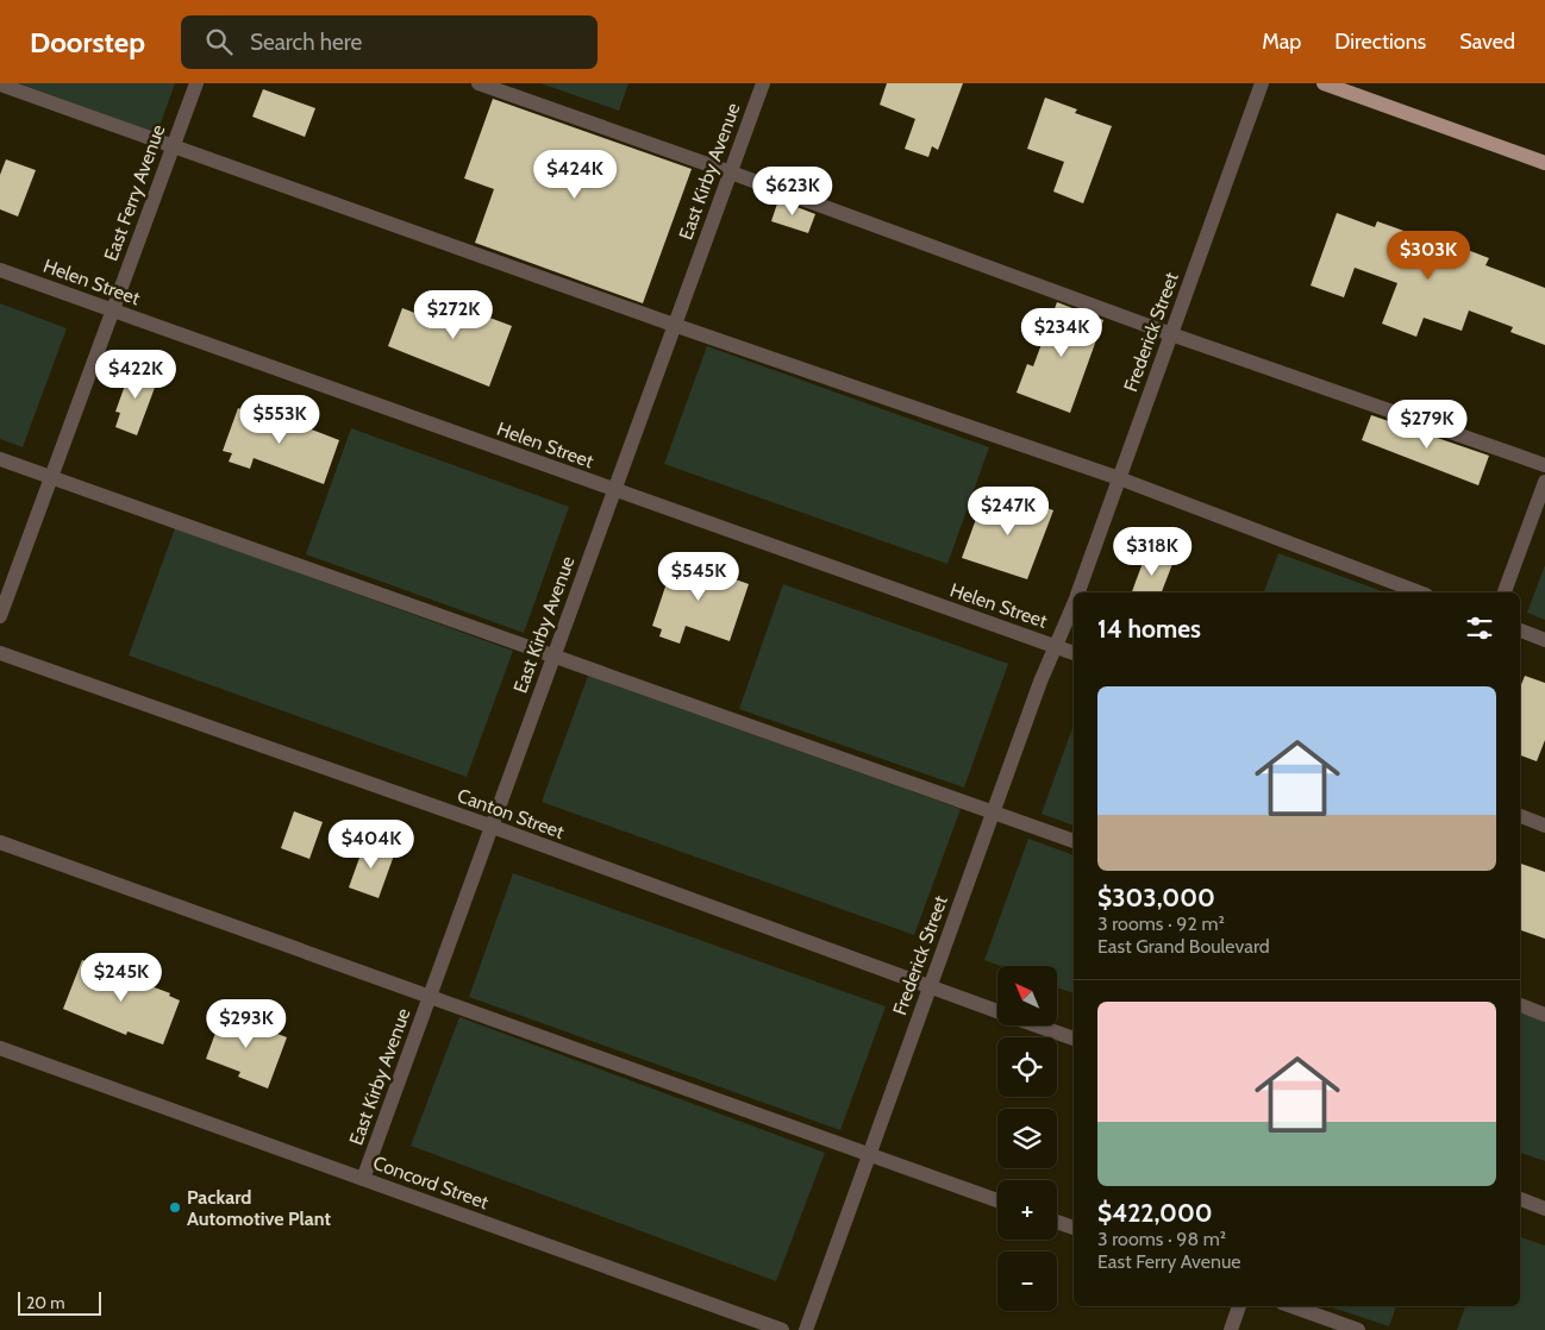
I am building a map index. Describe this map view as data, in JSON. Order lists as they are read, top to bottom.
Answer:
{
  "streets": {
    "street": [
      "East Kirby Avenue",
      "East Ferry Avenue",
      "Helen Street",
      "Frederick Street",
      "Canton Street",
      "Concord Street"
    ]
  },
  "crossings": [
    ["East Kirby Avenue", "Helen Street"],
    ["East Kirby Avenue", "Canton Street"],
    ["East Kirby Avenue", "Concord Street"],
    ["East Ferry Avenue", "Helen Street"],
    ["Helen Street", "Frederick Street"],
    ["Frederick Street", "Canton Street"]
  ],
  "places": ["Packard Automotive Plant"],
  "scale_bar": "20 m",
  "north": "top left",
  "page": {
    "header": "Doorstep",
    "search": "Search here",
    "nav": ["Map", "Directions", "Saved"],
    "price": [
      "$424K",
      "$623K",
      "$303K",
      "$272K",
      "$234K",
      "$422K",
      "$553K",
      "$279K",
      "$247K",
      "$318K",
      "$545K",
      "$404K",
      "$245K",
      "$293K"
    ],
    "heading": "14 homes",
    "list": [
      {
        "name": "$303,000",
        "note": "3 rooms · 92 m² · East Grand Boulevard"
      },
      {
        "name": "$422,000",
        "note": "3 rooms · 98 m² · East Ferry Avenue"
      }
    ],
    "map_buttons": ["+", "−"],
    "scale": "20 m"
  }
}
